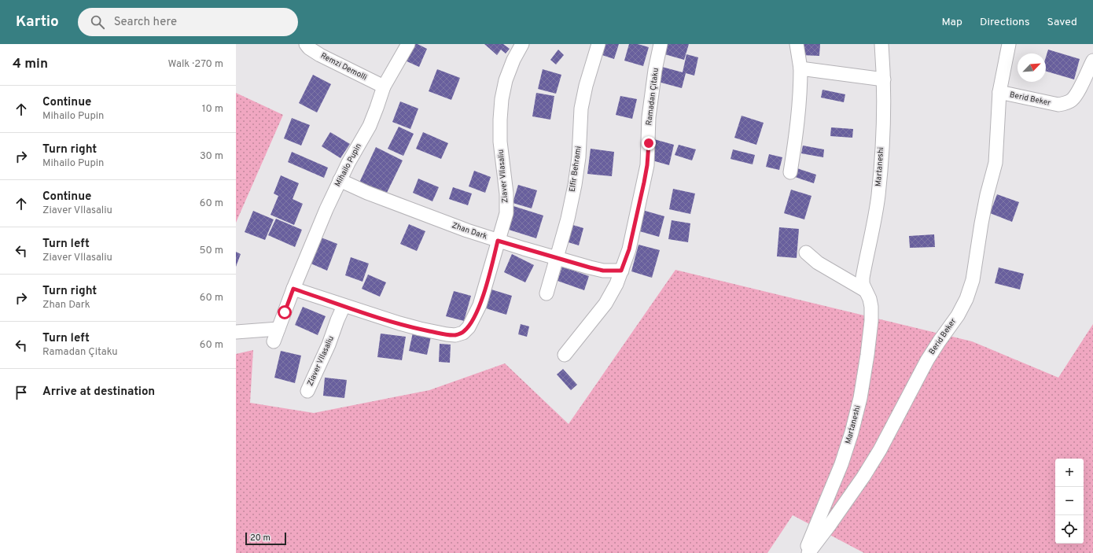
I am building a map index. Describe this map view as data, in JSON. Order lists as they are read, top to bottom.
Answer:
{
  "streets": {
    "street": [
      "Remzi Demolli",
      "Ramadan Çitaku",
      "Berid Beker",
      "Mihailo Pupin",
      "Martaneshi",
      "Elfir Behrami",
      "Ziaver Vllasaliu",
      "Zhan Dark"
    ]
  },
  "crossings": [
    ["Remzi Demolli", "Mihailo Pupin"],
    ["Ramadan Çitaku", "Zhan Dark"],
    ["Mihailo Pupin", "Zhan Dark"],
    ["Elfir Behrami", "Zhan Dark"],
    ["Ziaver Vllasaliu", "Zhan Dark"]
  ],
  "scale_bar": "20 m",
  "north": "top right",
  "page": {
    "header": "Kartio",
    "search": "Search here",
    "nav": ["Map", "Directions", "Saved"],
    "heading": ["4 min", "Walk · 270 m"],
    "list": [
      ["Continue", "Mihailo Pupin", "10 m"],
      ["Turn right", "Mihailo Pupin", "30 m"],
      ["Continue", "Ziaver Vllasaliu", "60 m"],
      ["Turn left", "Ziaver Vllasaliu", "50 m"],
      ["Turn right", "Zhan Dark", "60 m"],
      ["Turn left", "Ramadan Çitaku", "60 m"],
      "Arrive at destination"
    ],
    "map_buttons": ["+", "−"],
    "scale": "20 m"
  }
}
